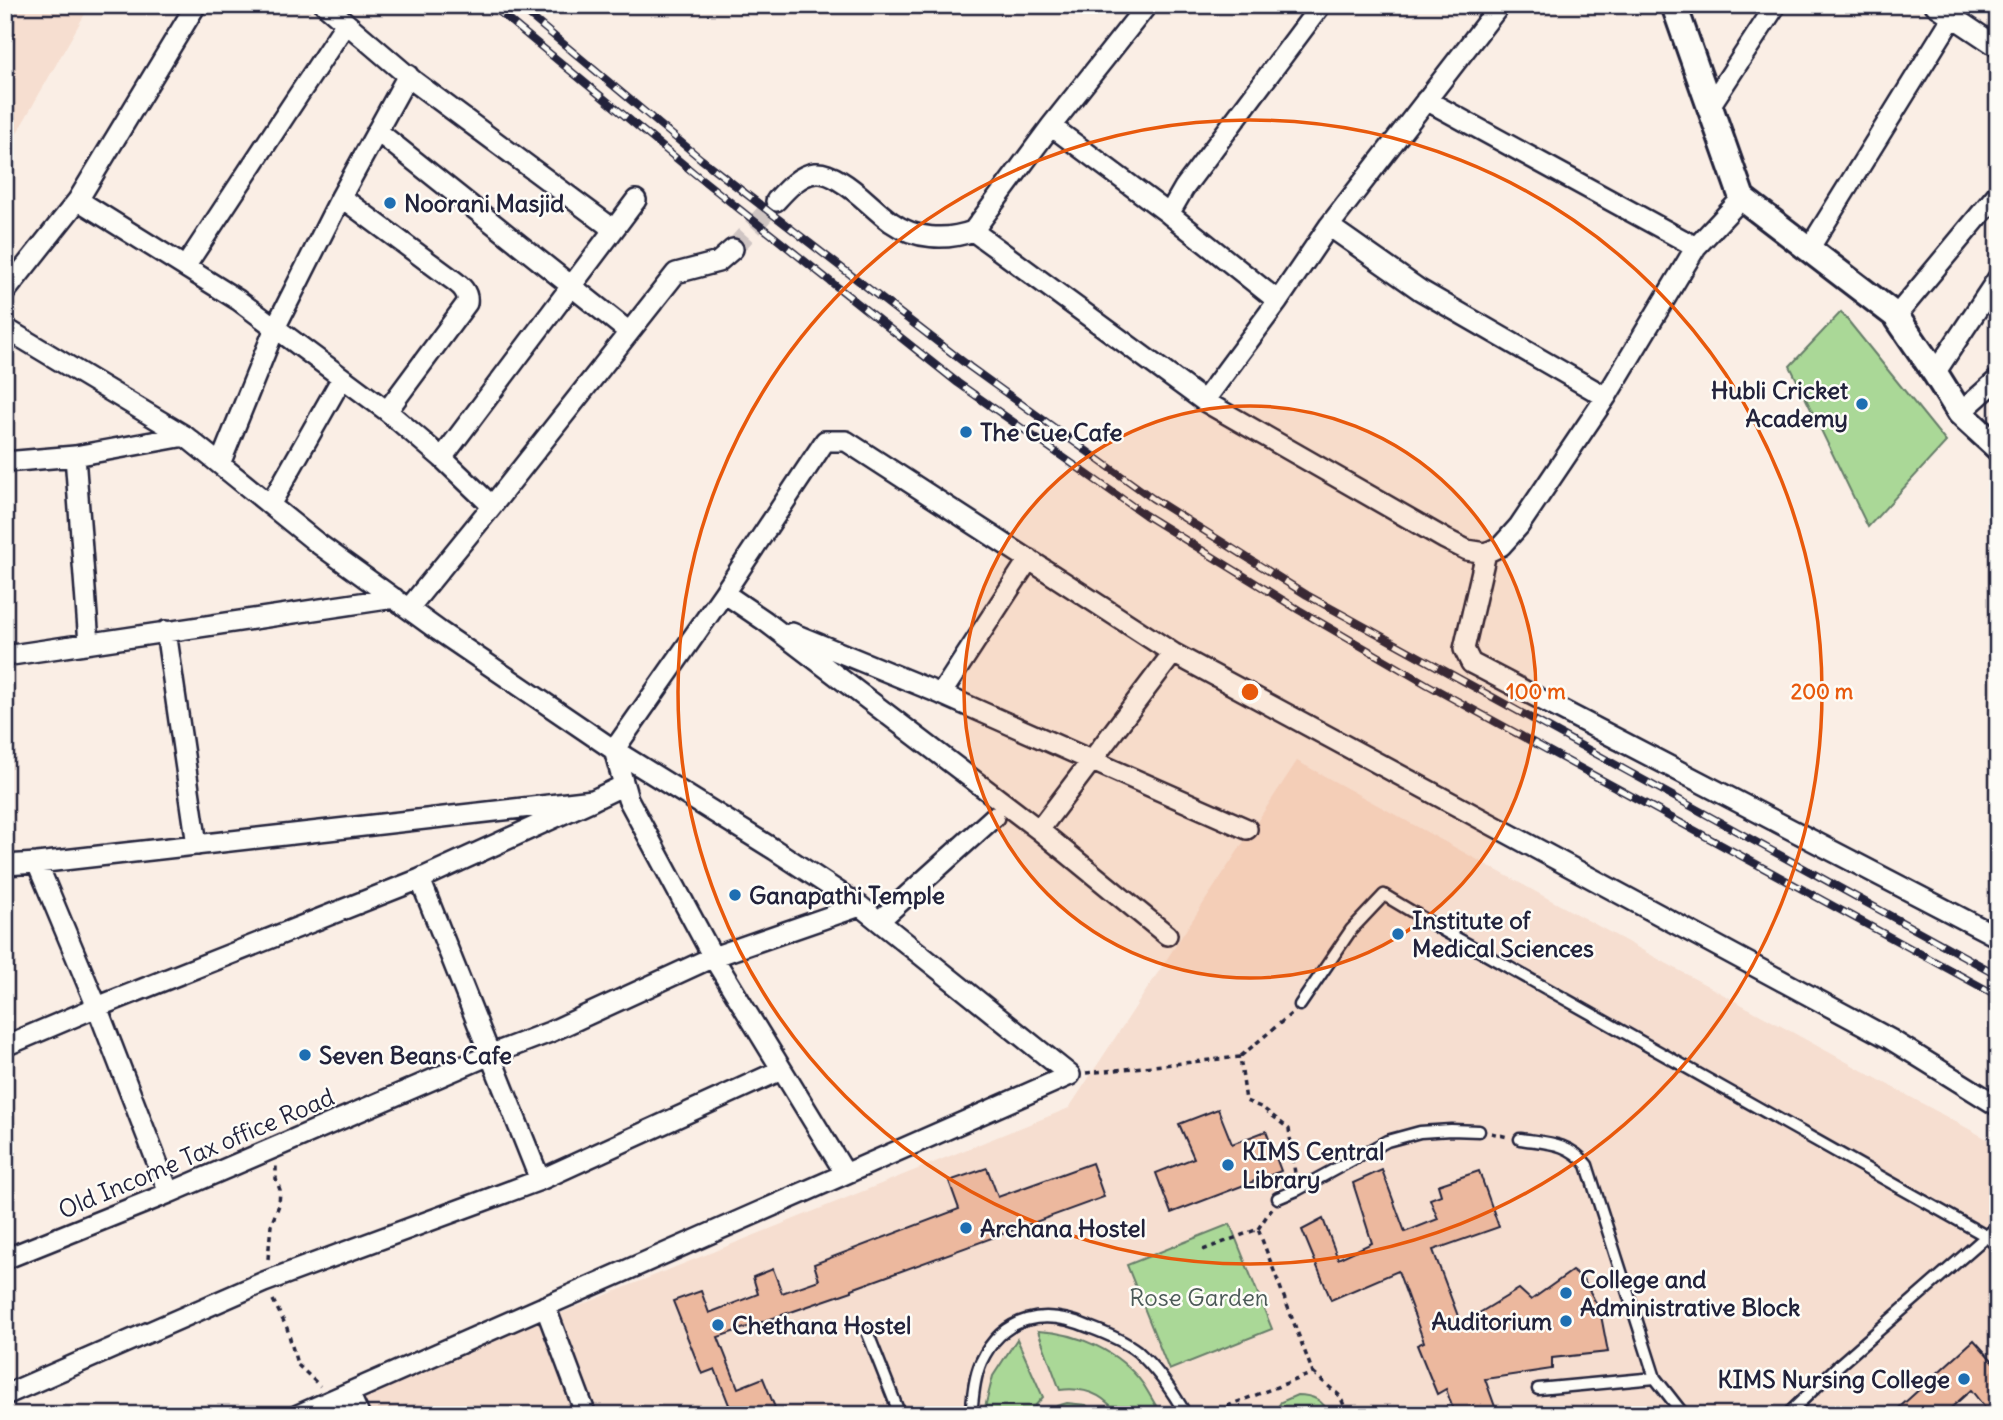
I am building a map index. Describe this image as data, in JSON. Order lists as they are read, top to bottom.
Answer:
{
  "streets": {
    "street": ["Old Income Tax office Road"]
  },
  "parks": ["Rose Garden"],
  "places": [
    "Noorani Masjid",
    "Hubli Cricket Academy",
    "The Cue Cafe",
    "Ganapathi Temple",
    "Institute of Medical Sciences",
    "Seven Beans Cafe",
    "KIMS Central Library",
    "Archana Hostel",
    "College and Administrative Block",
    "Auditorium",
    "Chethana Hostel",
    "KIMS Nursing College"
  ],
  "rings": ["100 m", "200 m"]
}
